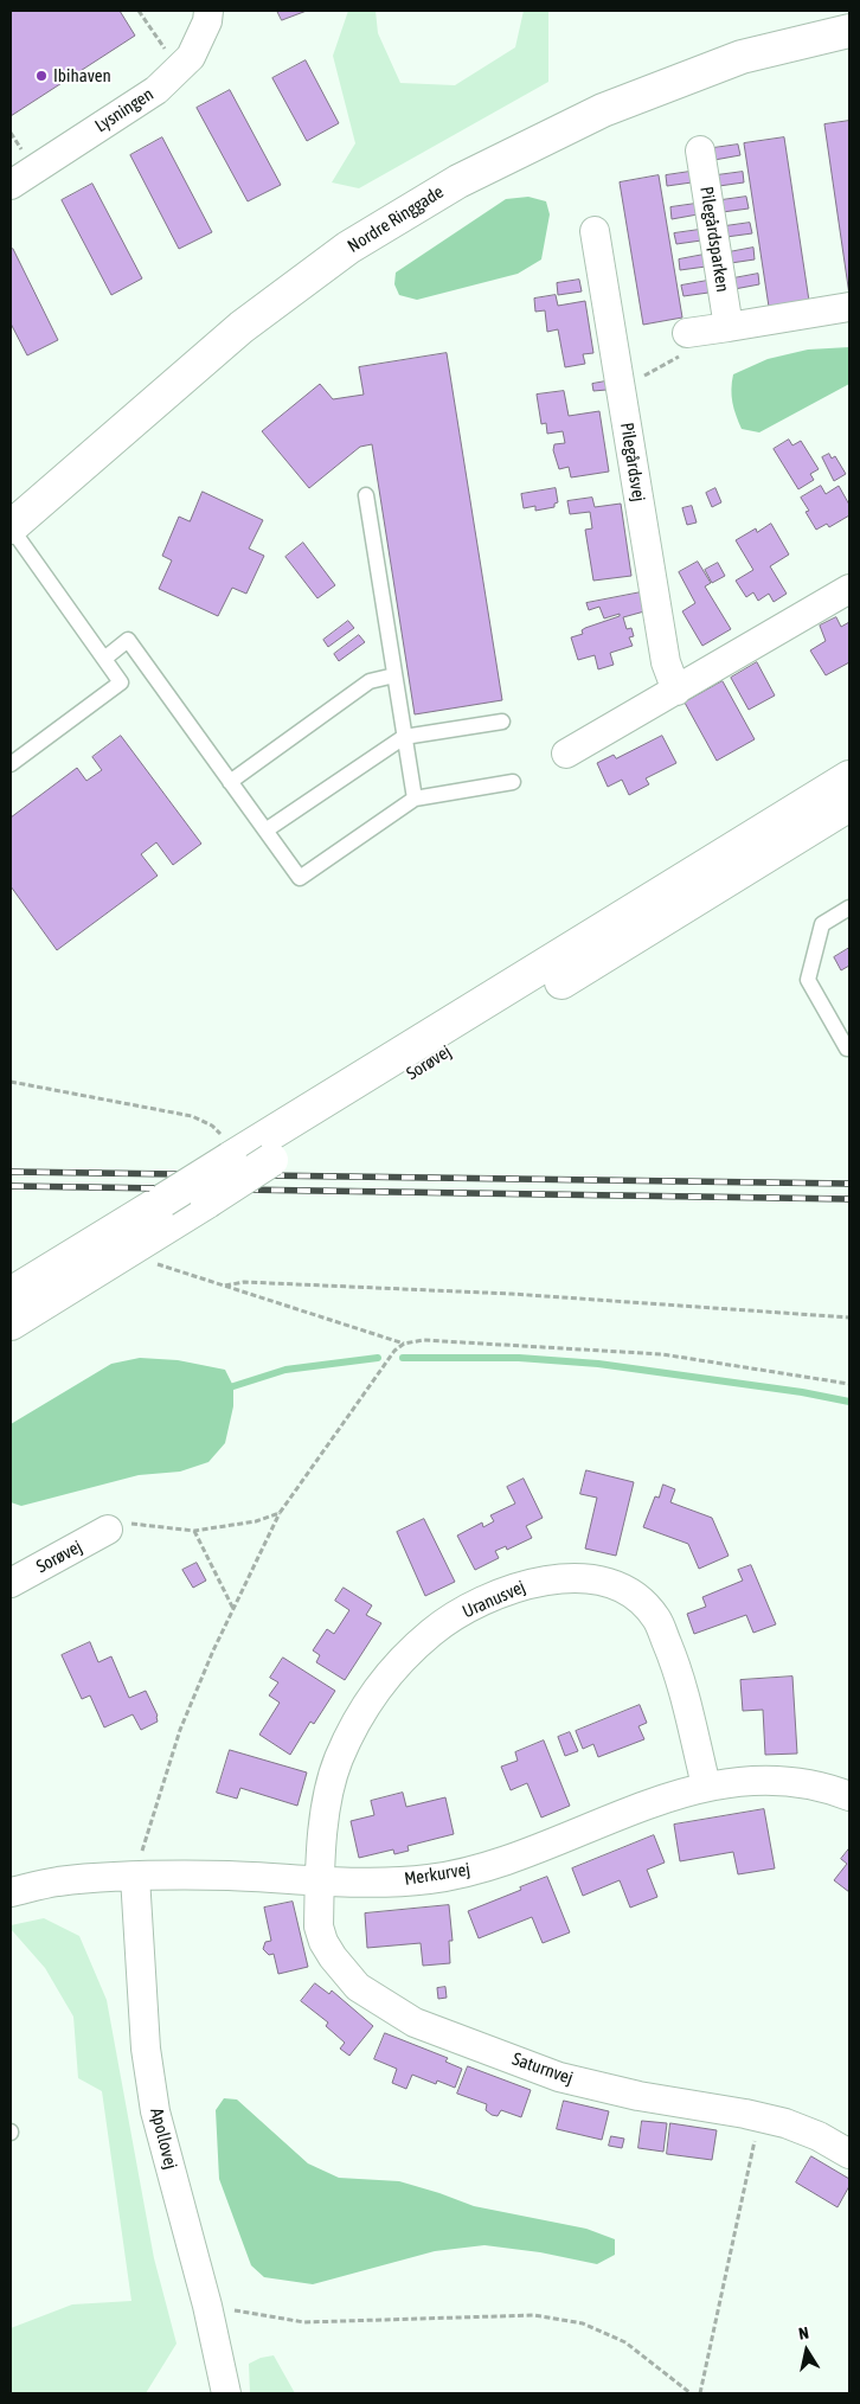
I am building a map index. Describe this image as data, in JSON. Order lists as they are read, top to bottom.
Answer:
{
  "streets": {
    "street": [
      "Lysningen",
      "Nordre Ringgade",
      "Pilegårdsparken",
      "Pilegårdsvej",
      "Sorøvej",
      "Uranusvej",
      "Merkurvej",
      "Saturnvej",
      "Apollovej"
    ]
  },
  "crossings": [
    ["Uranusvej", "Merkurvej"],
    ["Uranusvej", "Saturnvej"],
    ["Merkurvej", "Saturnvej"],
    ["Merkurvej", "Apollovej"]
  ],
  "places": ["Ibihaven"],
  "north": "top"
}
